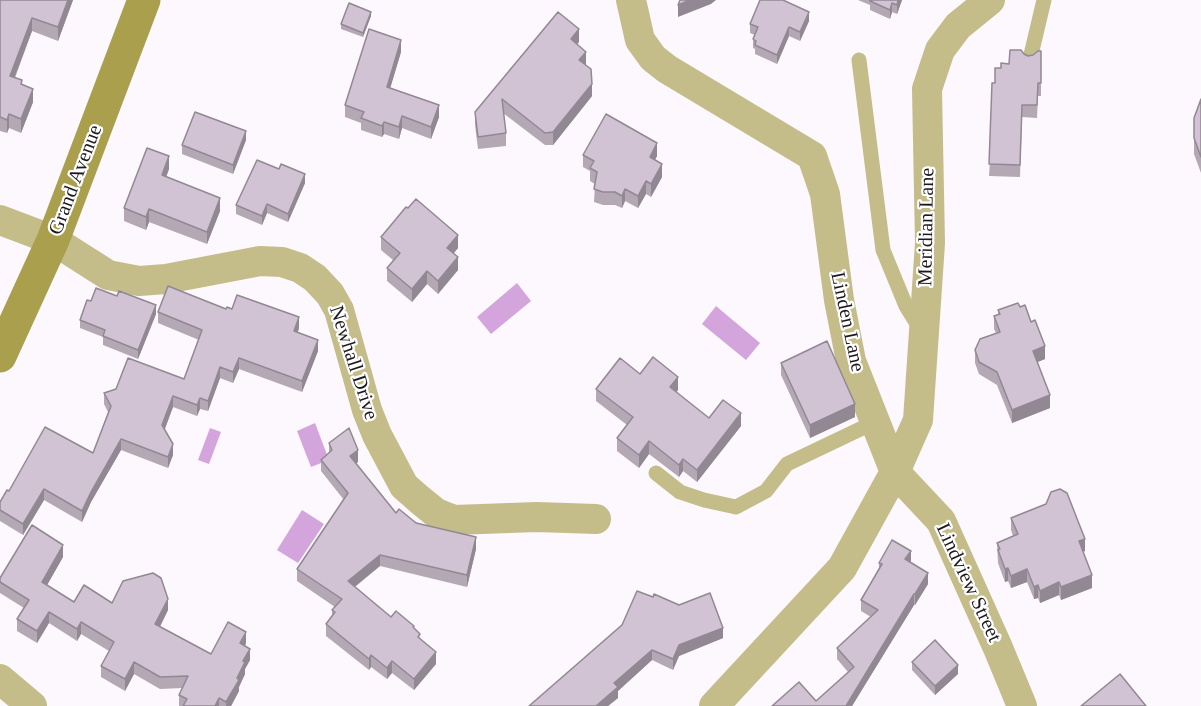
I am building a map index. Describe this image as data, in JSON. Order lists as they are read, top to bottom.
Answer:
{
  "streets": {
    "street": [
      "Grand Avenue",
      "Meridian Lane",
      "Linden Lane",
      "Newhall Drive",
      "Lindview Street"
    ]
  },
  "crossings": [
    ["Grand Avenue", "Newhall Drive"],
    ["Meridian Lane", "Linden Lane"],
    ["Meridian Lane", "Lindview Street"],
    ["Linden Lane", "Lindview Street"]
  ]
}
